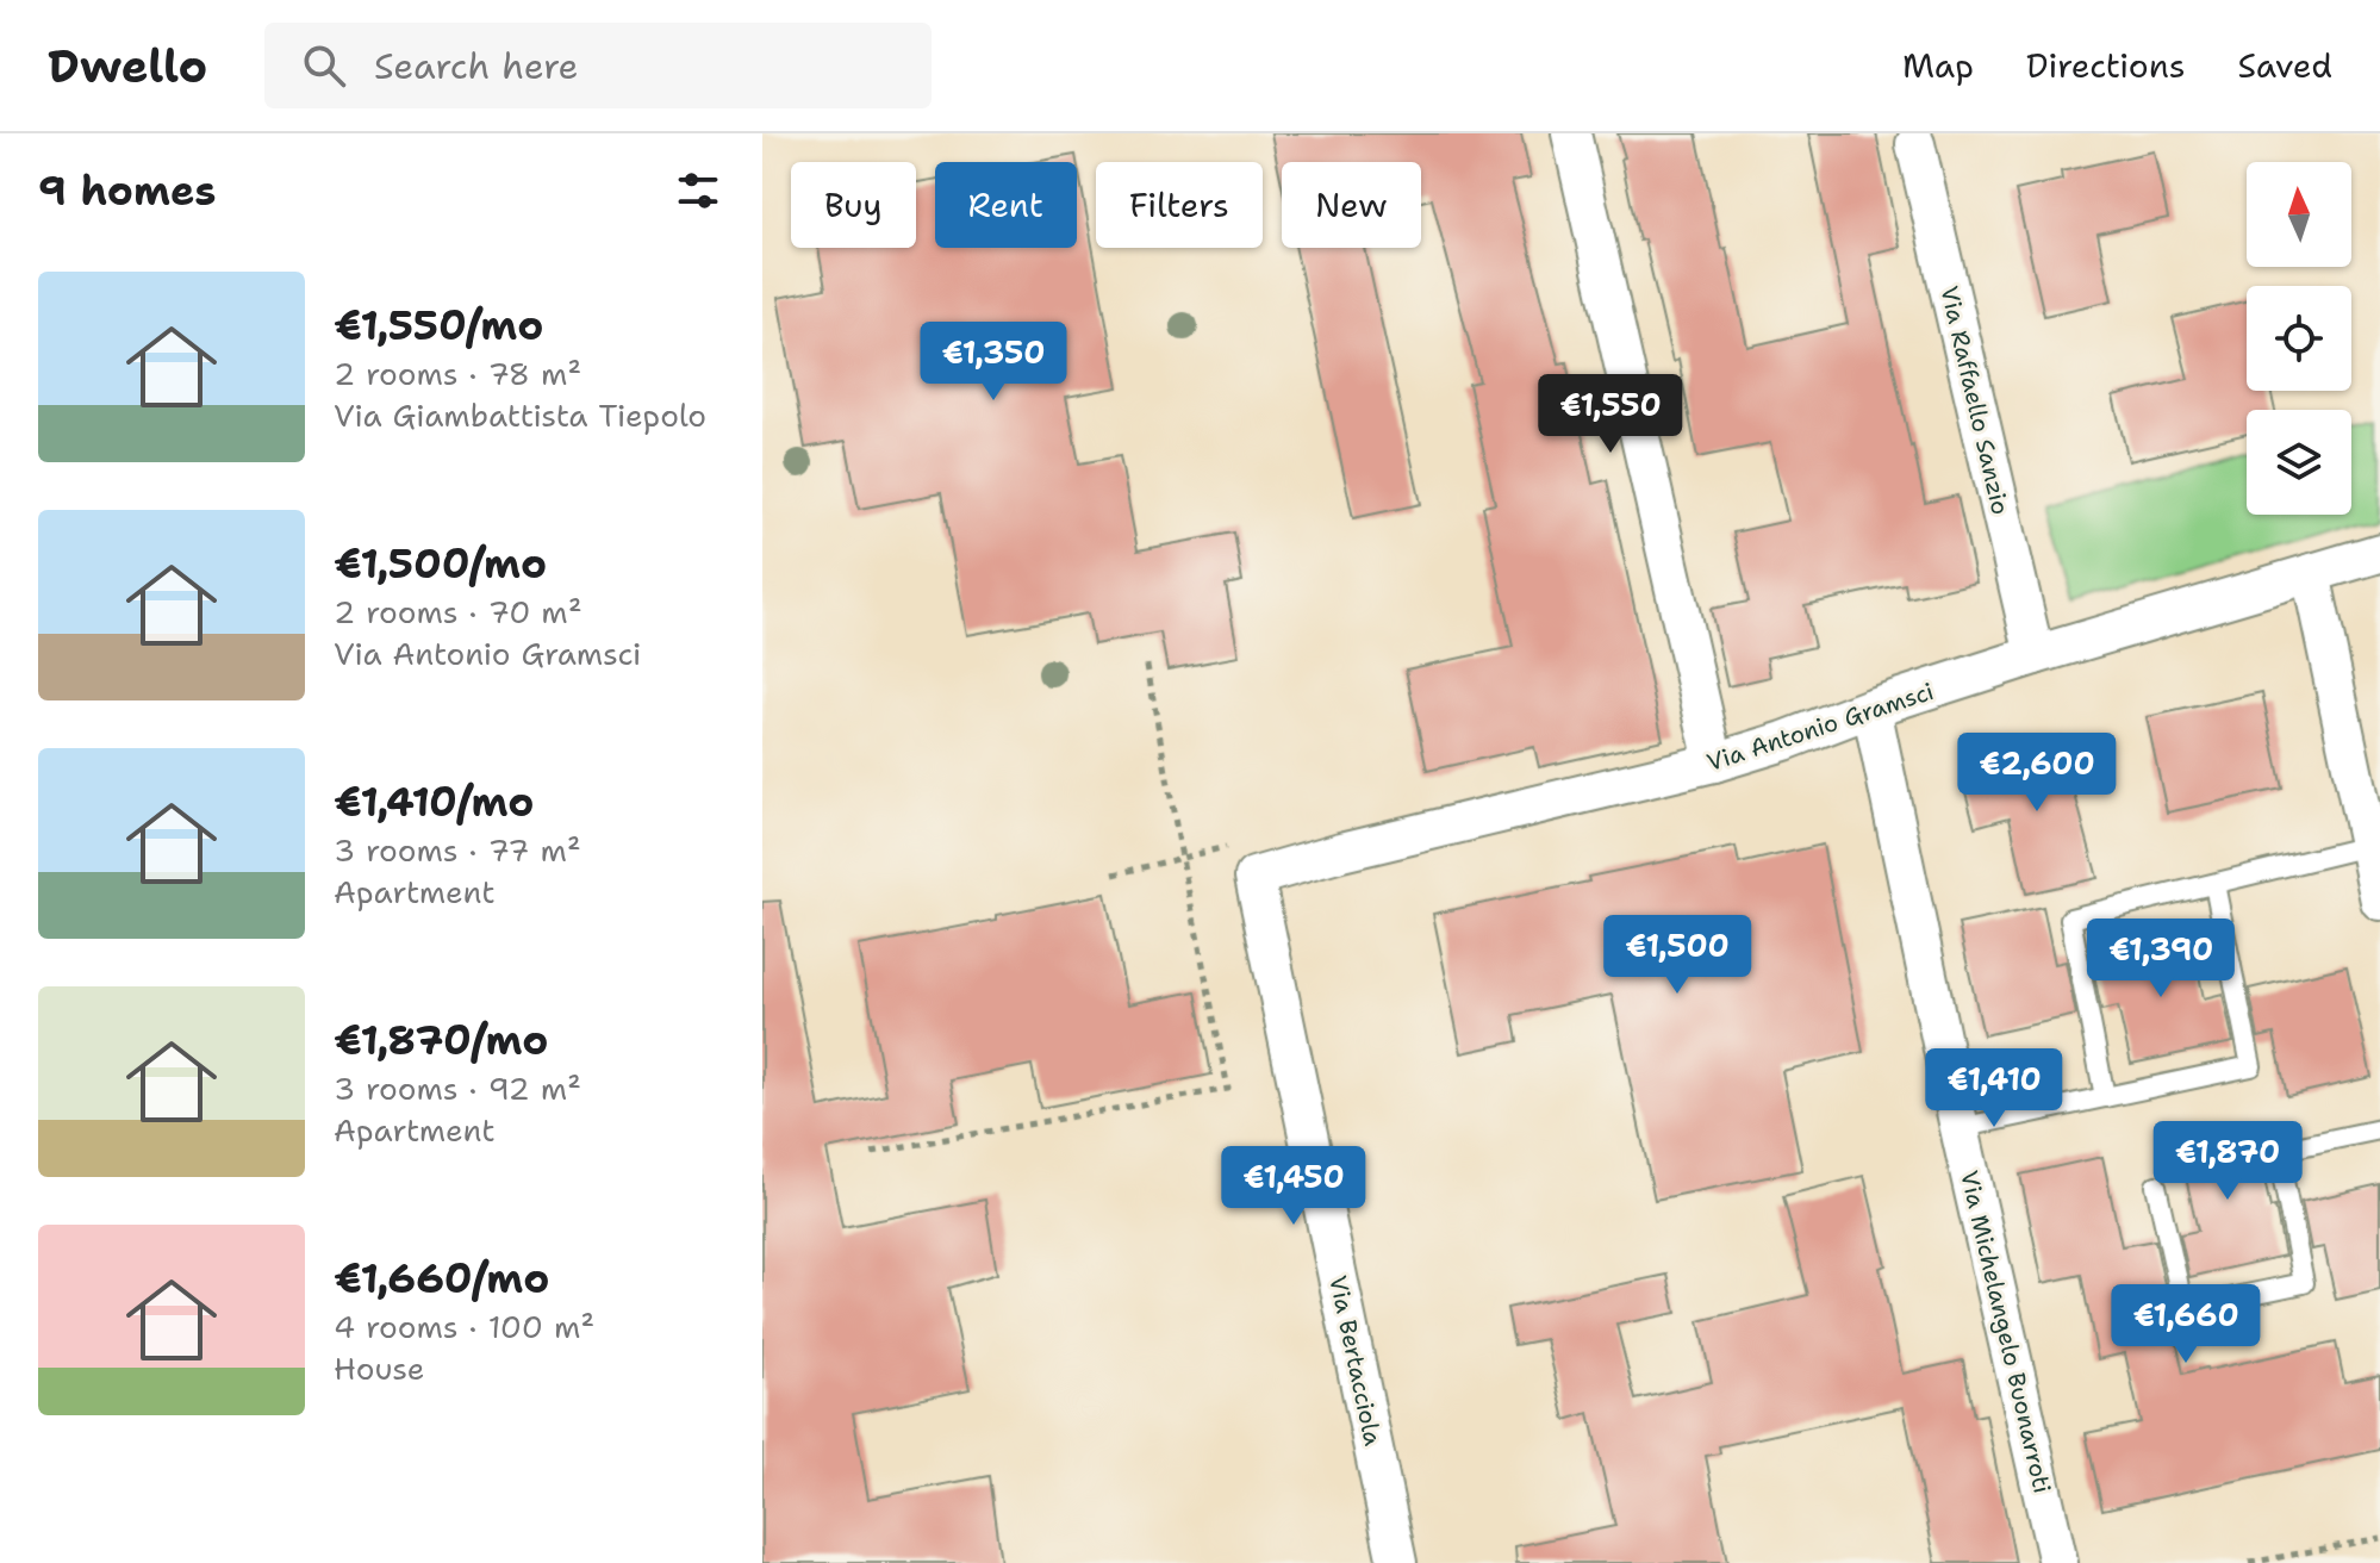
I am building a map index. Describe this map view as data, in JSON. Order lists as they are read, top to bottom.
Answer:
{
  "streets": {
    "street": [
      "Via Raffaello Sanzio",
      "Via Antonio Gramsci",
      "Via Michelangelo Buonarroti",
      "Via Bertacciola"
    ]
  },
  "crossings": [
    ["Via Raffaello Sanzio", "Via Antonio Gramsci"],
    ["Via Antonio Gramsci", "Via Michelangelo Buonarroti"],
    ["Via Antonio Gramsci", "Via Bertacciola"]
  ],
  "north": "top",
  "page": {
    "header": "Dwello",
    "search": "Search here",
    "nav": ["Map", "Directions", "Saved"],
    "heading": "9 homes",
    "chip": [
      "Buy",
      "Rent",
      "Filters",
      "New"
    ],
    "list": [
      {
        "name": "€1,550/mo",
        "note": "2 rooms · 78 m² · Via Giambattista Tiepolo"
      },
      {
        "name": "€1,500/mo",
        "note": "2 rooms · 70 m² · Via Antonio Gramsci"
      },
      {
        "name": "€1,410/mo",
        "note": "3 rooms · 77 m² · Apartment"
      },
      {
        "name": "€1,870/mo",
        "note": "3 rooms · 92 m² · Apartment"
      },
      {
        "name": "€1,660/mo",
        "note": "4 rooms · 100 m² · House"
      }
    ],
    "price": [
      "€1,350",
      "€1,550",
      "€2,600",
      "€1,500",
      "€1,390",
      "€1,410",
      "€1,870",
      "€1,450",
      "€1,660"
    ]
  }
}
